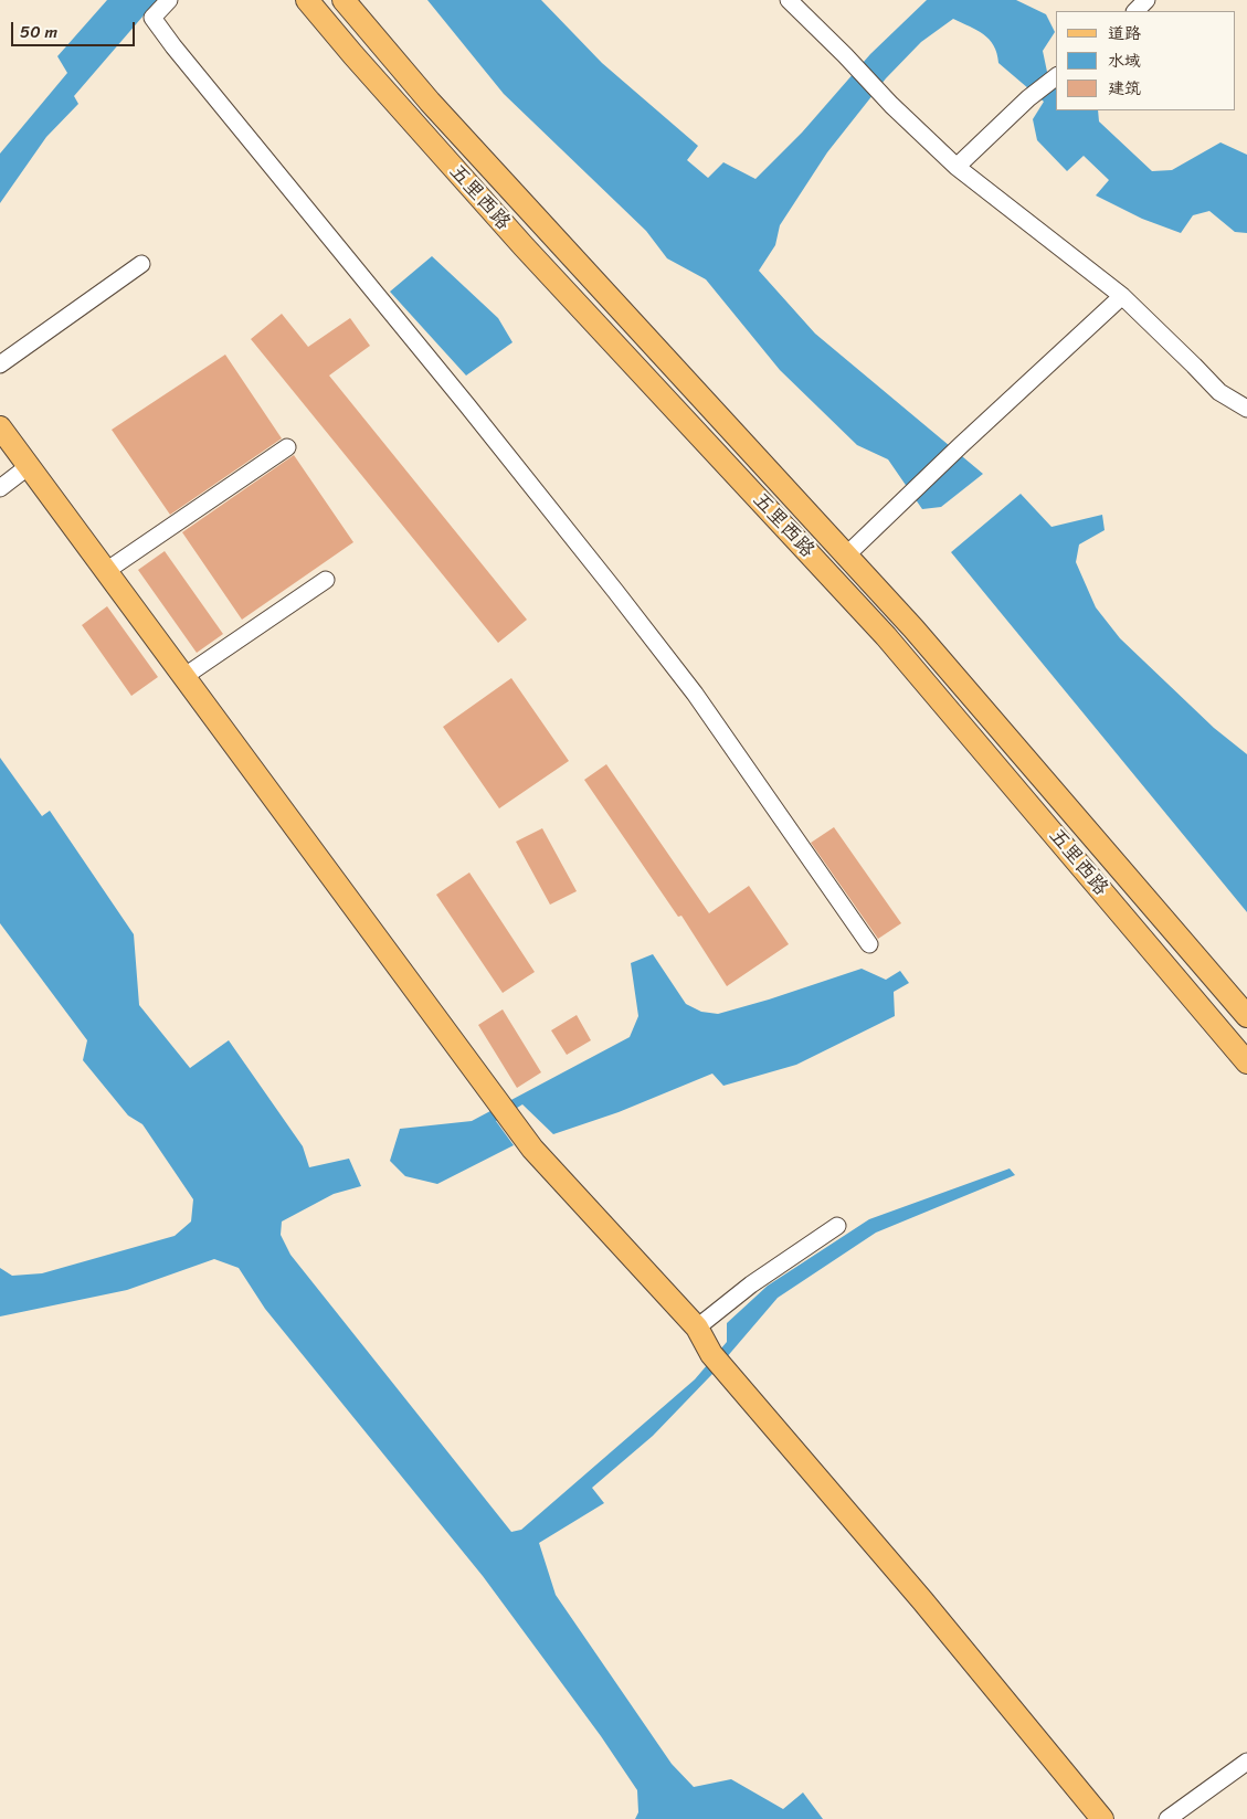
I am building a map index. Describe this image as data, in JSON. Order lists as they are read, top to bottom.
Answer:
{
  "streets": {
    "main road": ["五里西路"]
  },
  "legend": ["道路", "水域", "建筑"],
  "scale_bar": "50 m"
}
